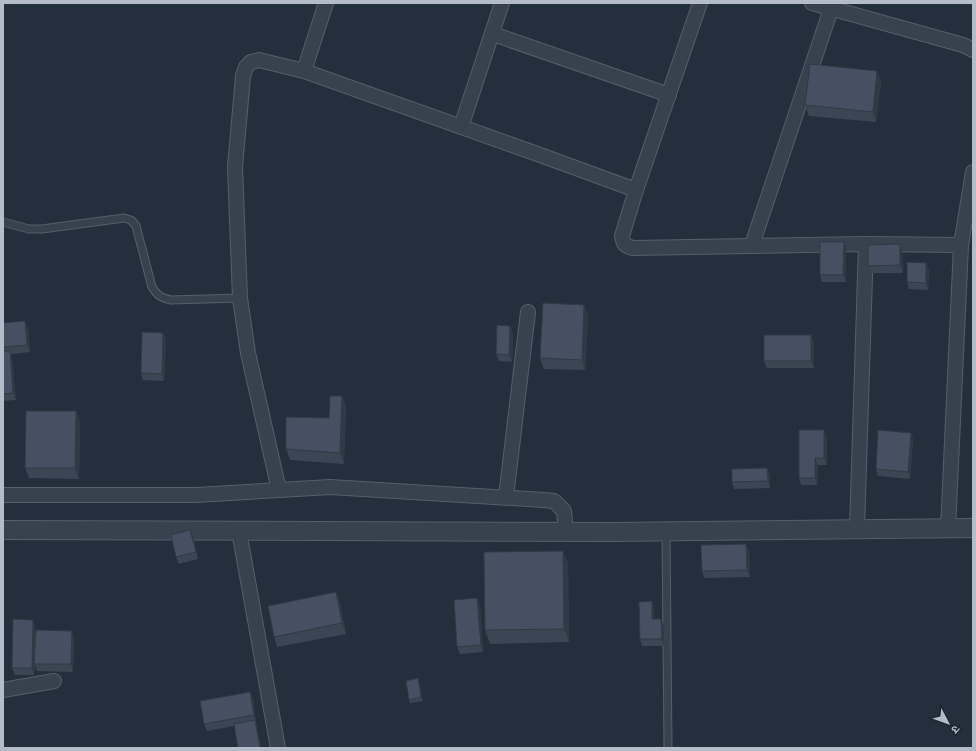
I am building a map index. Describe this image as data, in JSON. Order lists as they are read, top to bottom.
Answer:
{
  "north": "bottom right"
}
